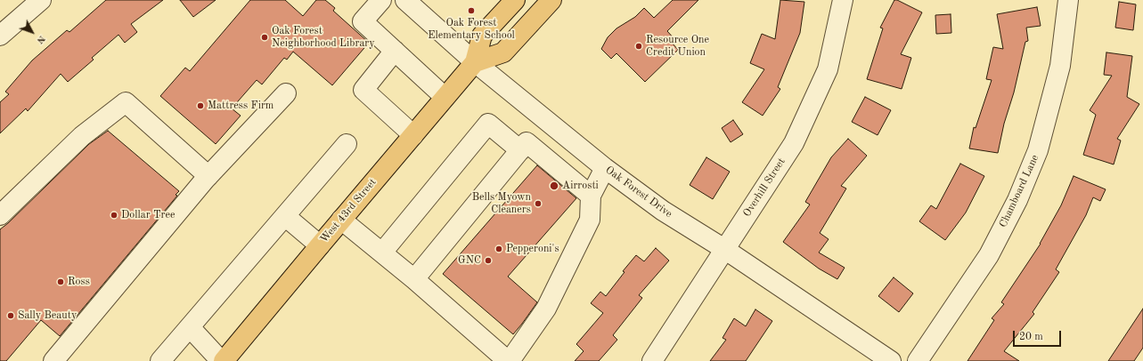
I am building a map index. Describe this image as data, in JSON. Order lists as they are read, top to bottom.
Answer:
{
  "streets": {
    "main road": ["West 43rd Street"],
    "street": ["Overhill Street", "Chamboard Lane", "Oak Forest Drive"]
  },
  "crossings": [
    ["Overhill Street", "Oak Forest Drive"],
    ["Oak Forest Drive", "West 43rd Street"]
  ],
  "places": [
    "Oak Forest Elementary School",
    "Oak Forest Neighborhood Library",
    "Resource One Credit Union",
    "Mattress Firm",
    "Airrosti",
    "Bells Myown Cleaners",
    "Dollar Tree",
    "Pepperoni's",
    "GNC",
    "Ross",
    "Sally Beauty"
  ],
  "scale_bar": "20 m",
  "north": "bottom right"
}
